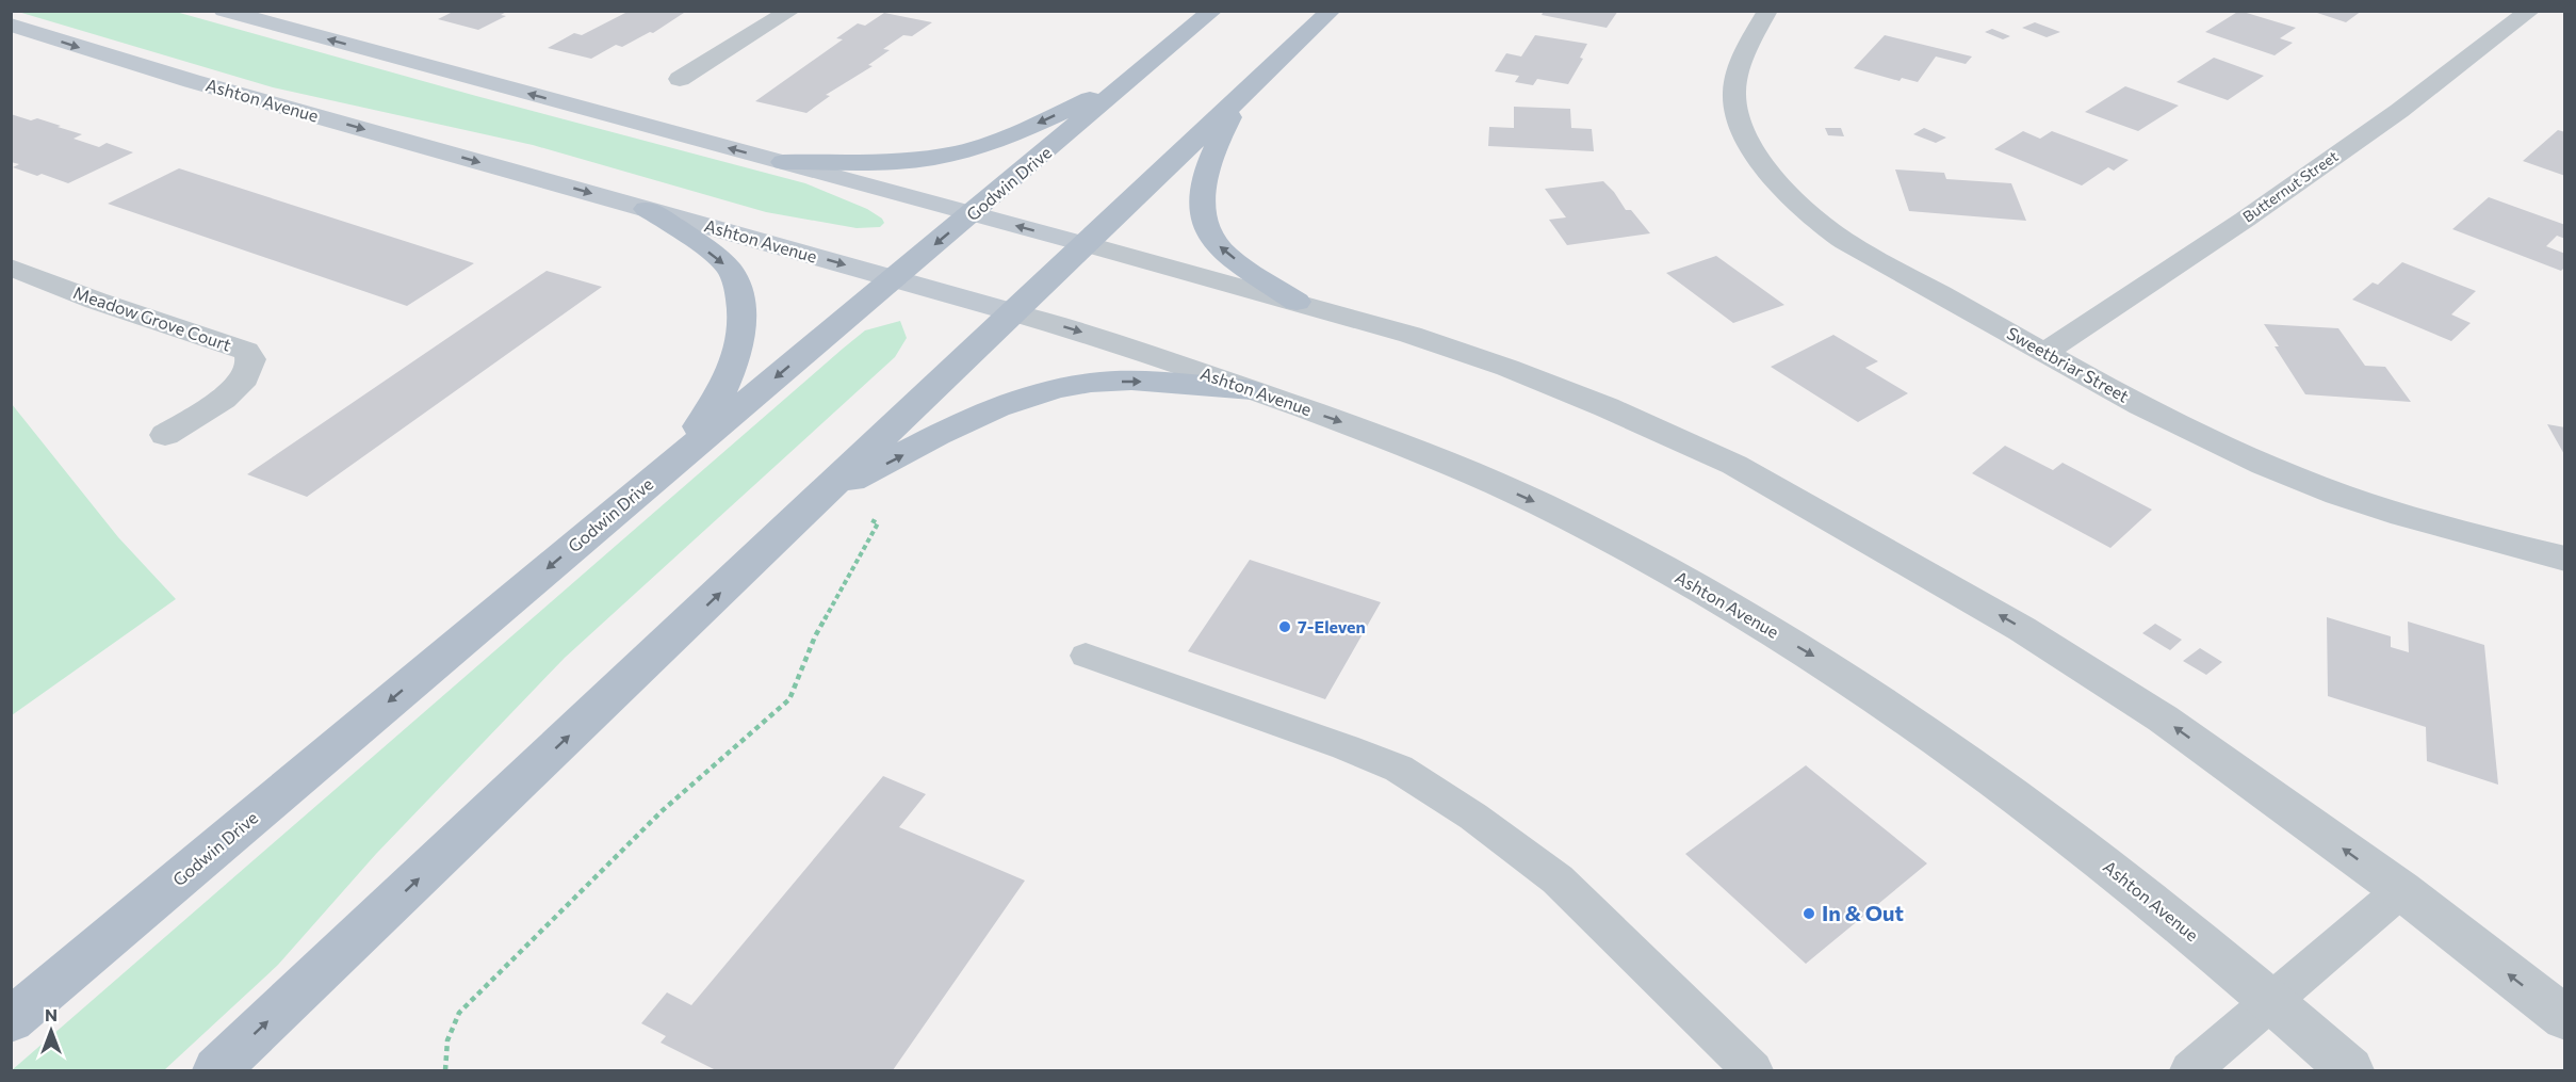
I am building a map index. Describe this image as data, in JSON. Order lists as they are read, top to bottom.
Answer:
{
  "streets": {
    "main road": ["Ashton Avenue", "Godwin Drive"],
    "street": ["Butternut Street", "Meadow Grove Court", "Sweetbriar Street"]
  },
  "crossings": [
    ["Ashton Avenue", "Godwin Drive"],
    ["Butternut Street", "Sweetbriar Street"]
  ],
  "places": ["7-Eleven", "In & Out"],
  "north": "top"
}
